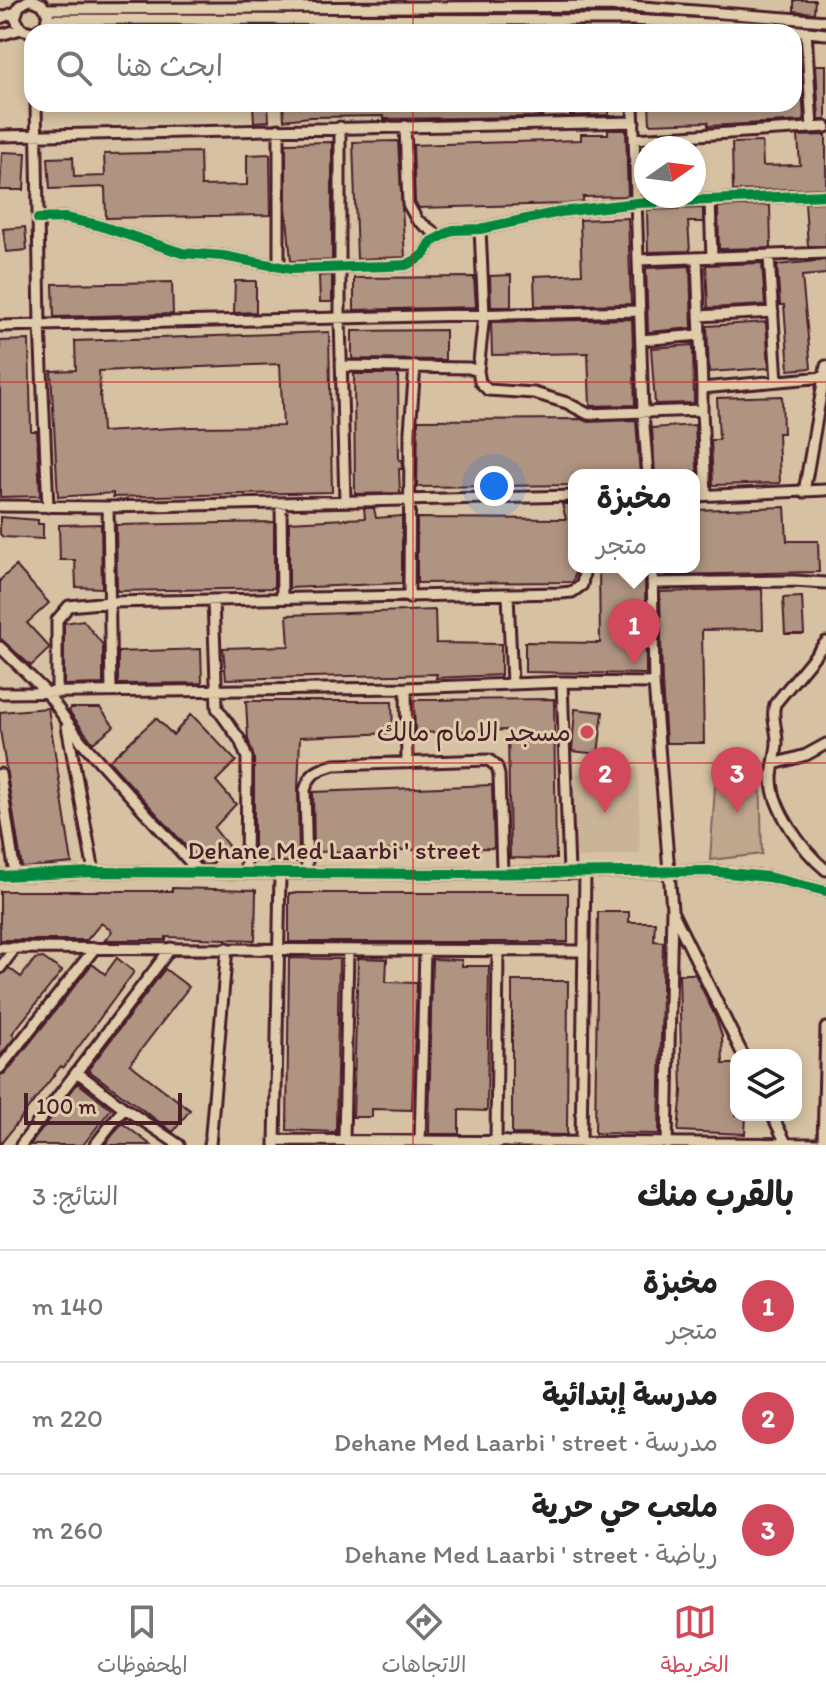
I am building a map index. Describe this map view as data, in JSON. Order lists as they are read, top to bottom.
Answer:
{
  "streets": {
    "street": ["Dehane Med Laarbi ' street"]
  },
  "places": ["مسجد الامام مالك"],
  "scale_bar": "100 m",
  "north": "right",
  "page": {
    "search": "ابحث هنا",
    "popup": ["مخبزة", "متجر"],
    "pins": ["1", "2", "3"],
    "scale": "100 m",
    "heading": ["بالقرب منك", "النتائج: 3"],
    "list": [
      {
        "mark": "1",
        "name": "مخبزة",
        "note": "متجر",
        "value": "140 m"
      },
      {
        "mark": "2",
        "name": "مدرسة إبتدائية",
        "note": "مدرسة · Dehane Med Laarbi ' street",
        "value": "220 m"
      },
      {
        "mark": "3",
        "name": "ملعب حي حرية",
        "note": "رياضة · Dehane Med Laarbi ' street",
        "value": "260 m"
      }
    ],
    "nav": ["الخريطة", "الاتجاهات", "المحفوظات"]
  }
}
